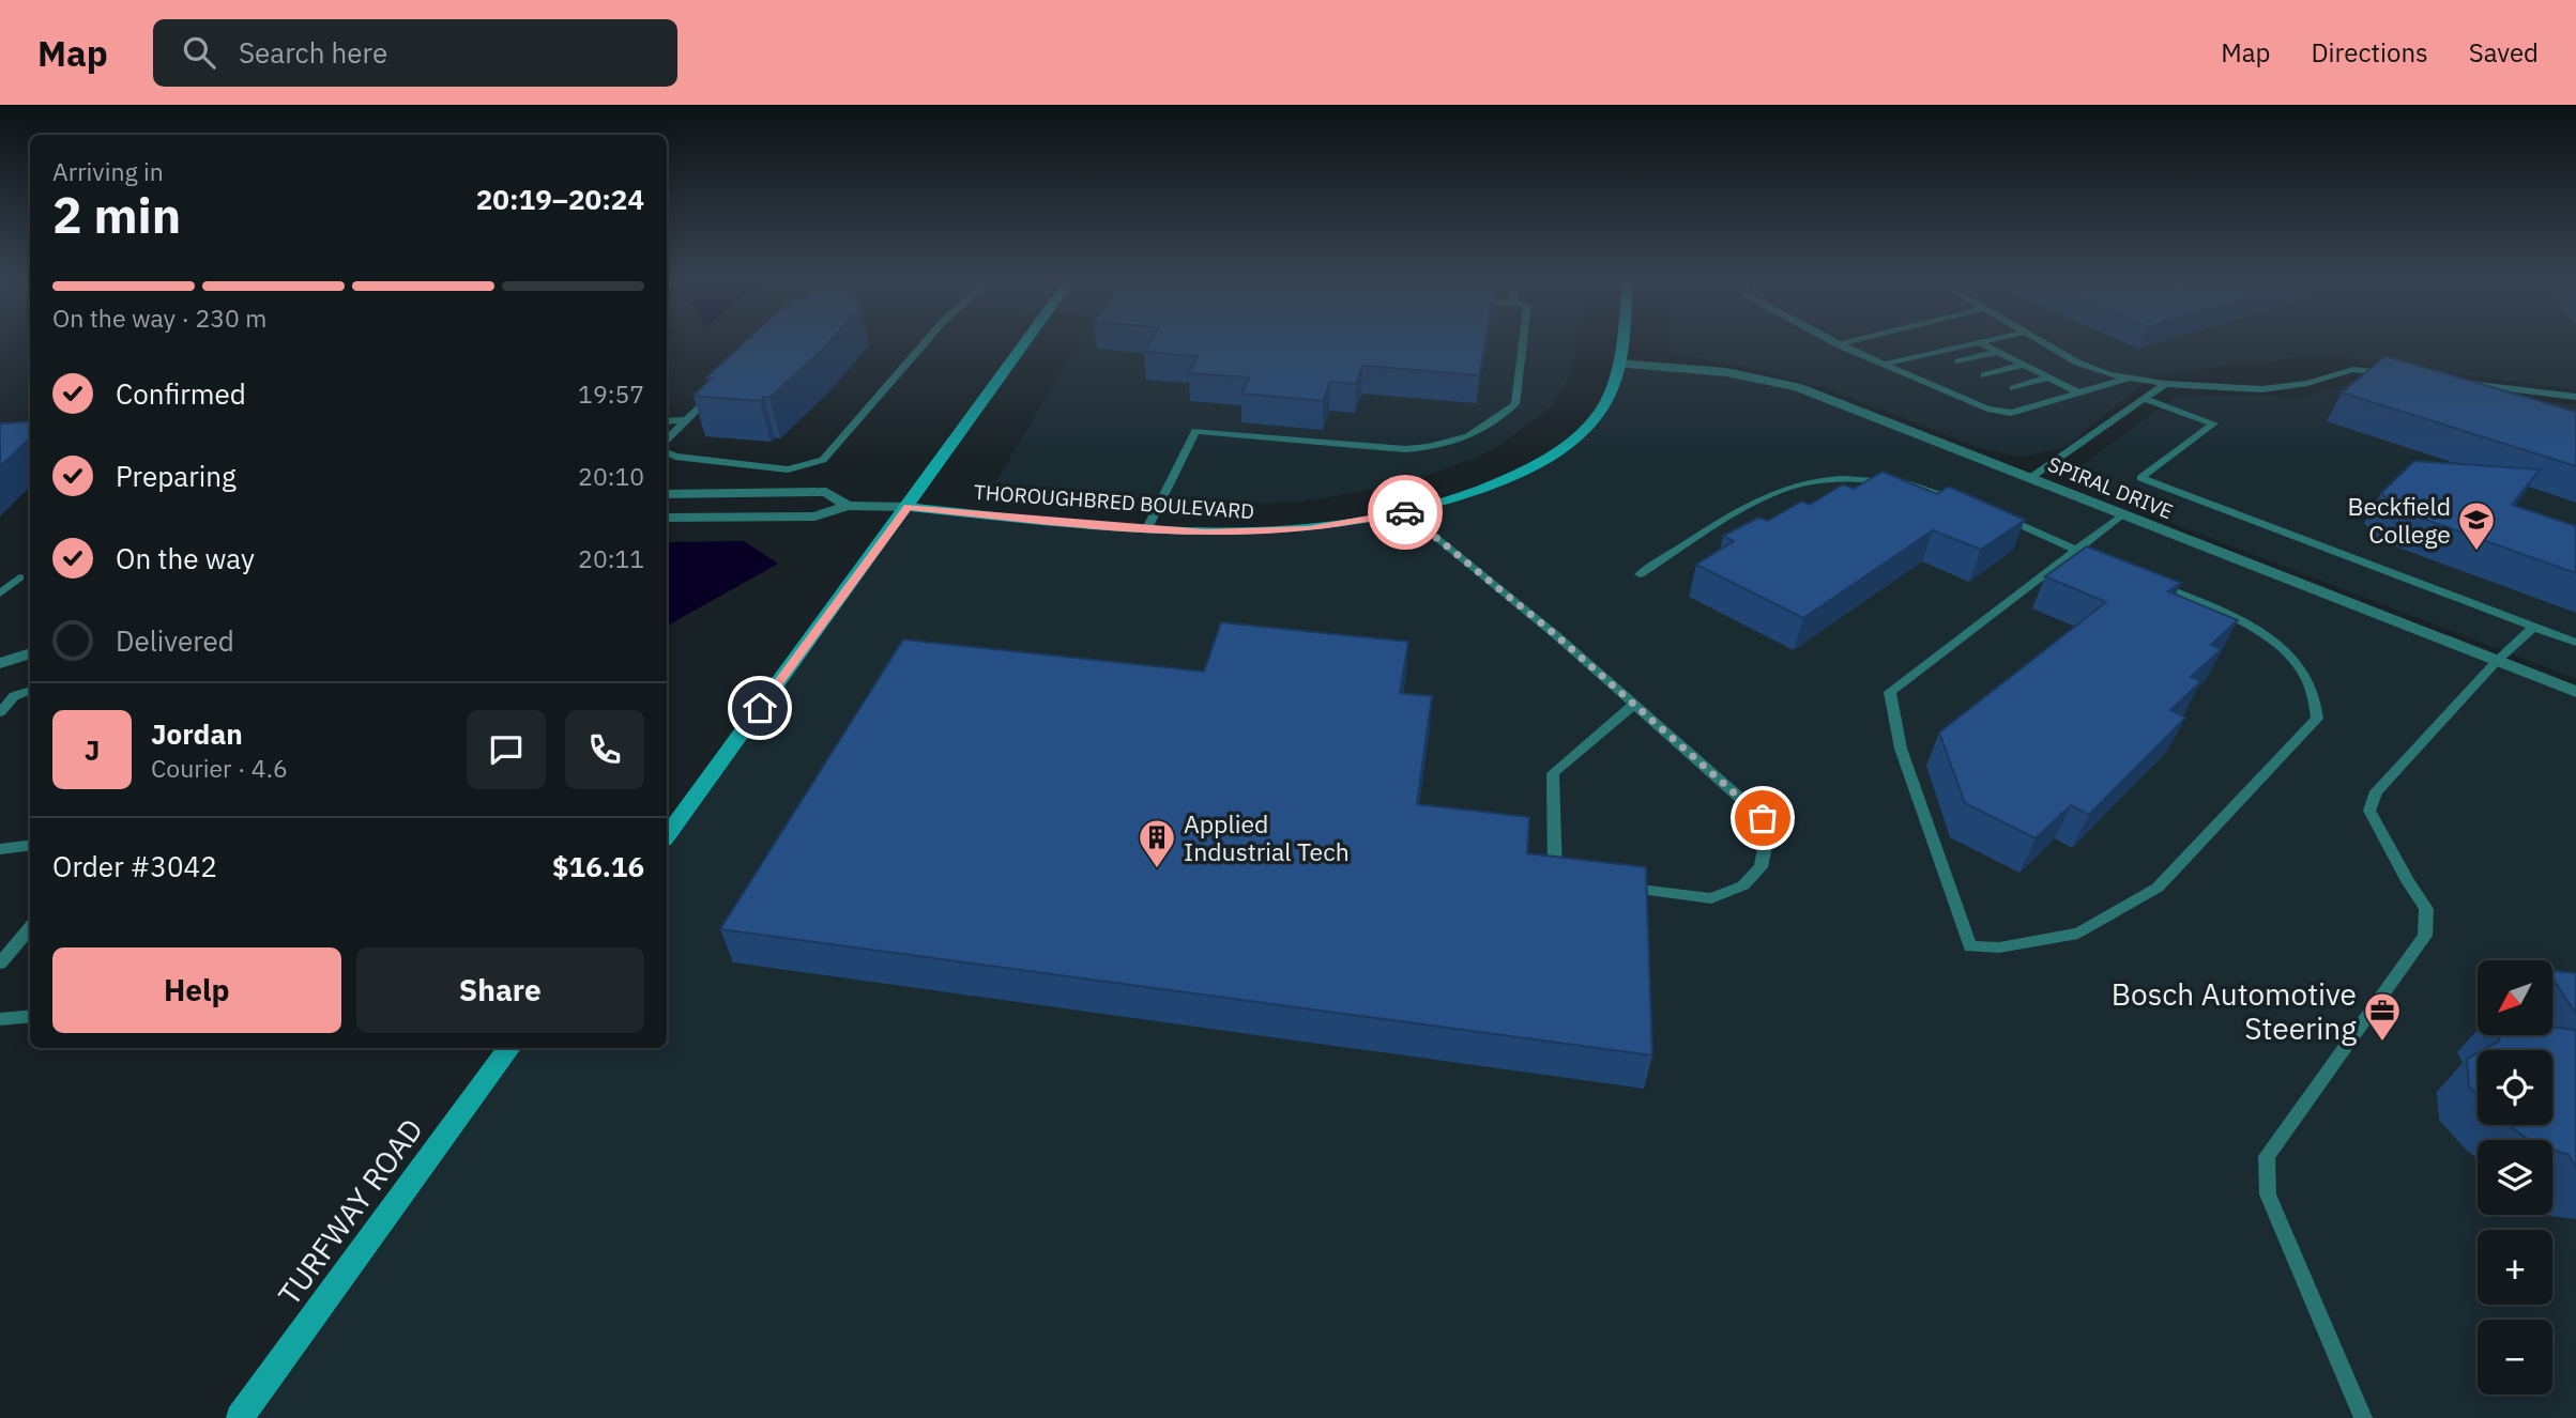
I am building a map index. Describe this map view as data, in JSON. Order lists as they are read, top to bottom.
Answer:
{
  "streets": {
    "main road": ["THOROUGHBRED BOULEVARD", "TURFWAY ROAD"],
    "street": ["SPIRAL DRIVE"]
  },
  "crossings": [
    ["SPIRAL DRIVE", "THOROUGHBRED BOULEVARD"]
  ],
  "places": {
    "school or university": ["Beckfield College"],
    "building": ["Applied Industrial Tech"],
    "office": ["Bosch Automotive Steering"]
  },
  "north": "bottom left",
  "page": {
    "header": "Map",
    "search": "Search here",
    "nav": ["Map", "Directions", "Saved"],
    "heading": ["2 min", "Arriving in", "20:19–20:24"],
    "panel": [
      "Jordan",
      "Courier · 4.6",
      "Order #3042",
      "$16.16"
    ],
    "bar": "On the way · 230 m",
    "list": [
      ["Confirmed", "19:57"],
      ["Preparing", "20:10"],
      ["On the way", "20:11"],
      "Delivered"
    ],
    "round": "J",
    "buttons": ["Help", "Share"],
    "map_buttons": ["+", "−"]
  }
}
